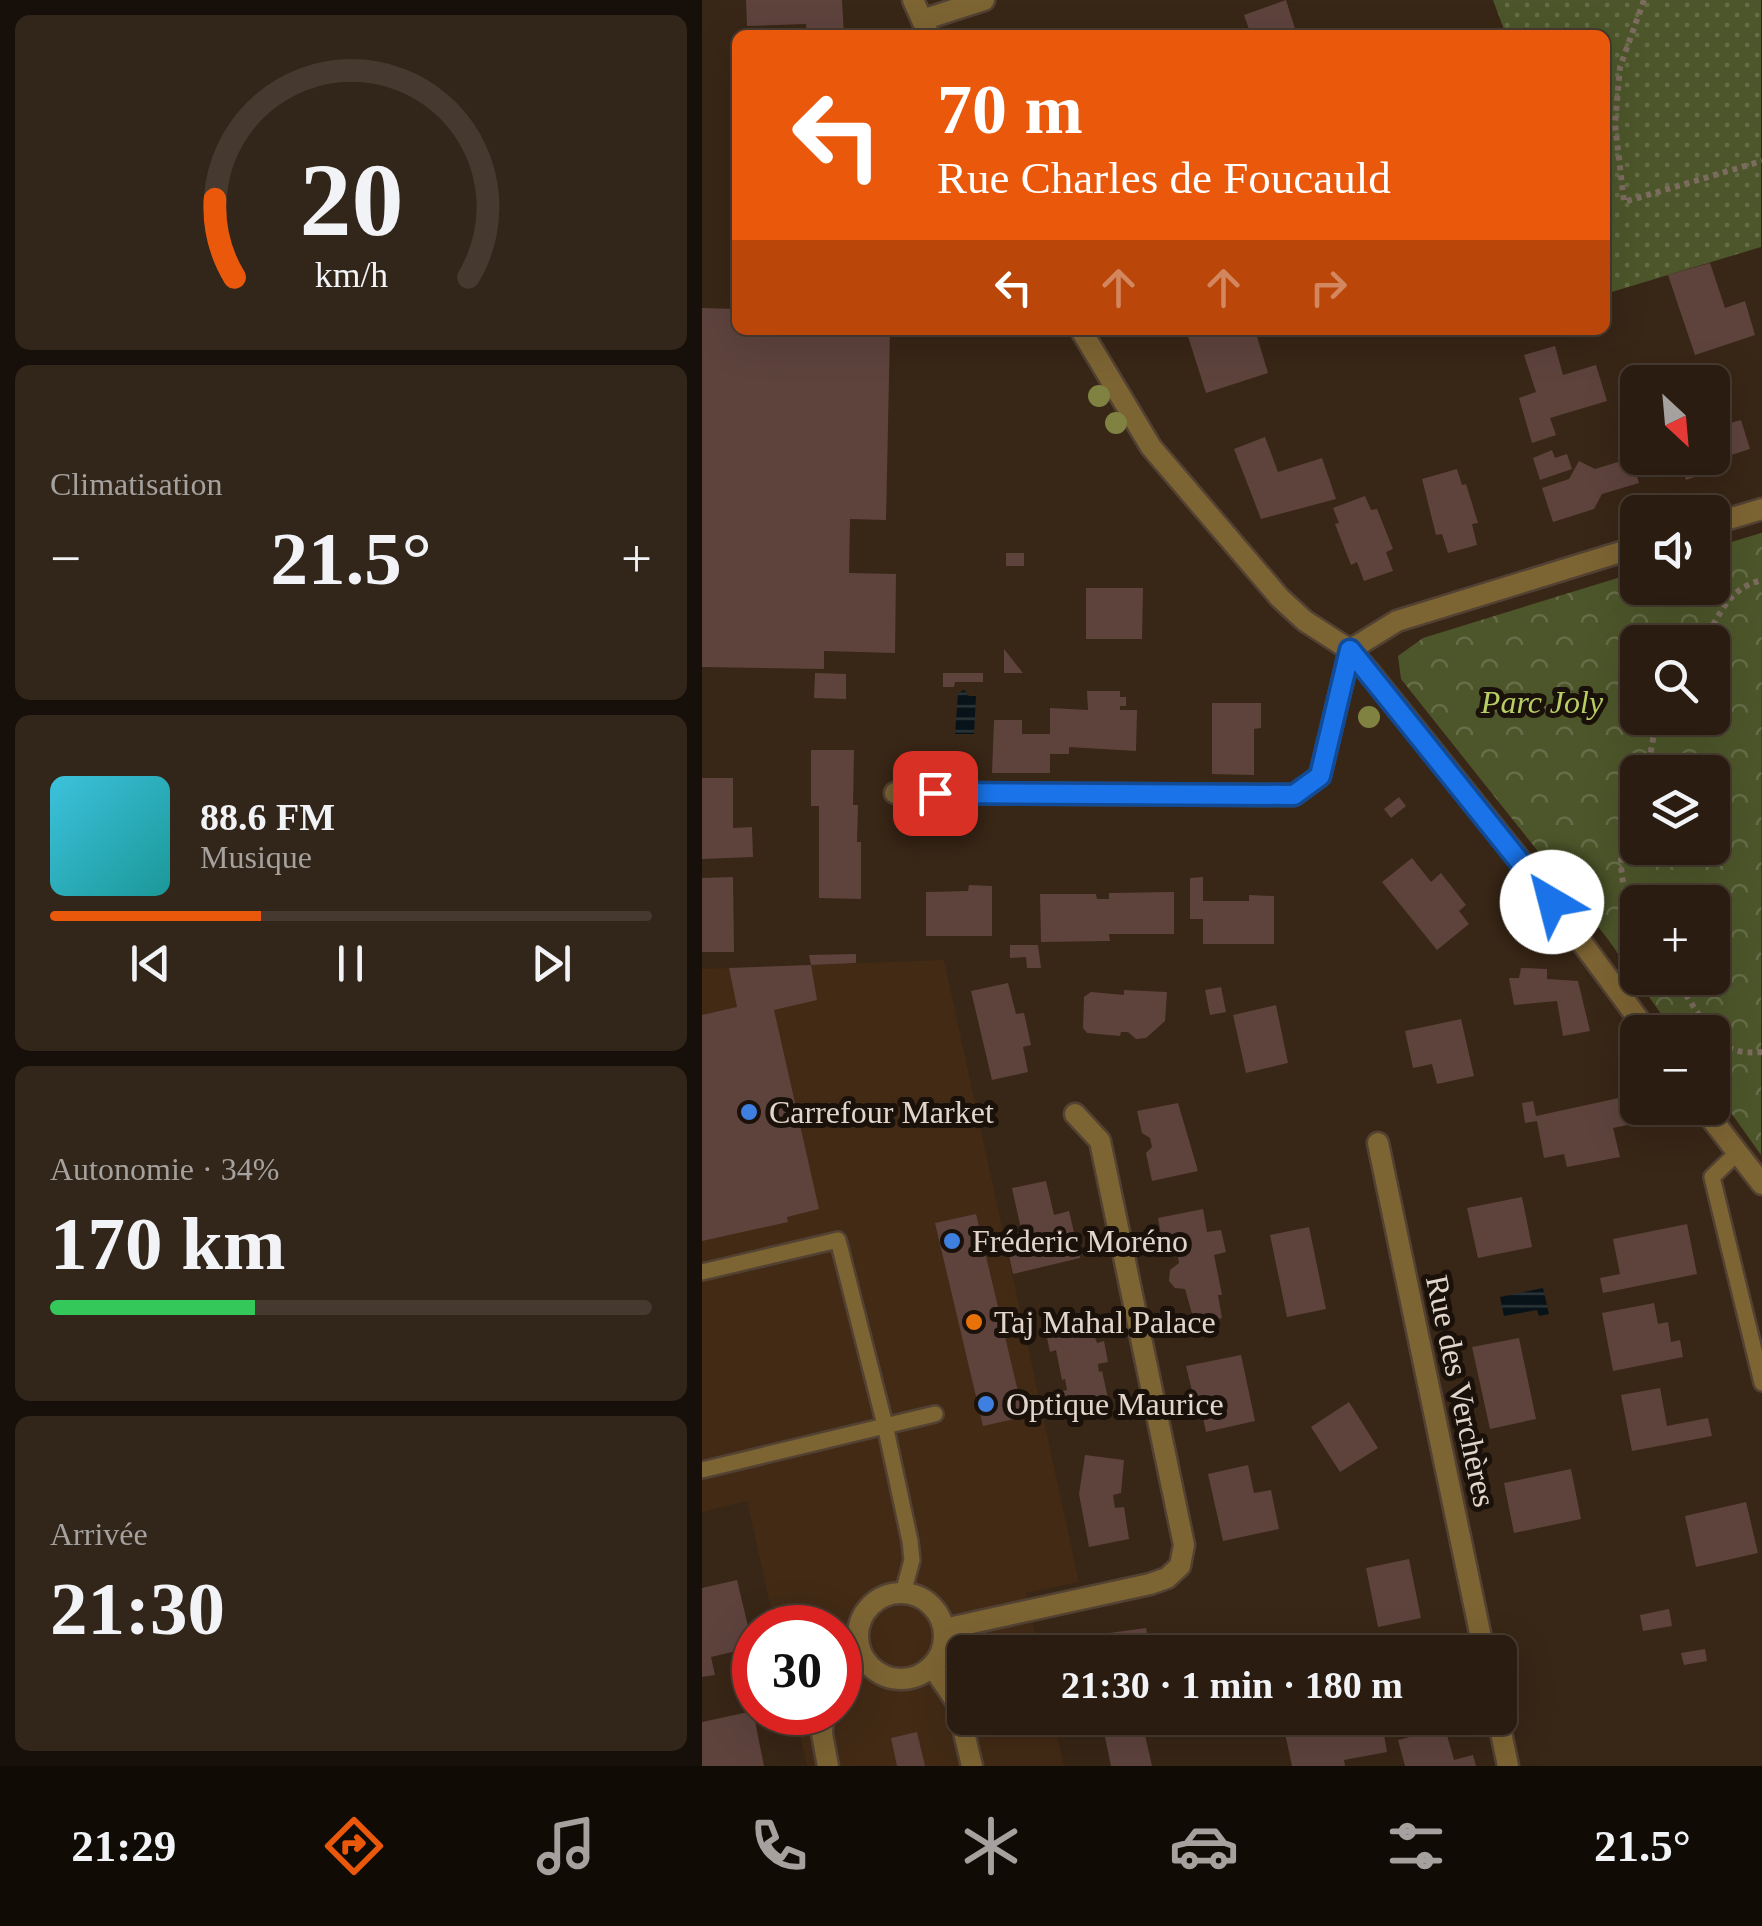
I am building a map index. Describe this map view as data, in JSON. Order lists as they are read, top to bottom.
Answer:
{
  "streets": {
    "street": ["Rue des Verchères"]
  },
  "parks": ["Parc Joly"],
  "places": [
    "Carrefour Market",
    "Fréderic Moréno",
    "Taj Mahal Palace",
    "Optique Maurice"
  ],
  "north": "bottom right",
  "page": {
    "turn": ["70 m", "Rue Charles de Foucauld"],
    "tile": [
      "Climatisation",
      ["Autonomie · 34%", "170 km"],
      ["Arrivée", "21:30"]
    ],
    "map_buttons": ["+", "−"],
    "heat": ["−", "21.5°", "+"],
    "song": ["88.6 FM", "Musique"],
    "limit": "30",
    "trip": "21:30 · 1 min · 180 m",
    "tabs": ["21:29", "21.5°"],
    "gauge": ["20", "km/h"]
  }
}
